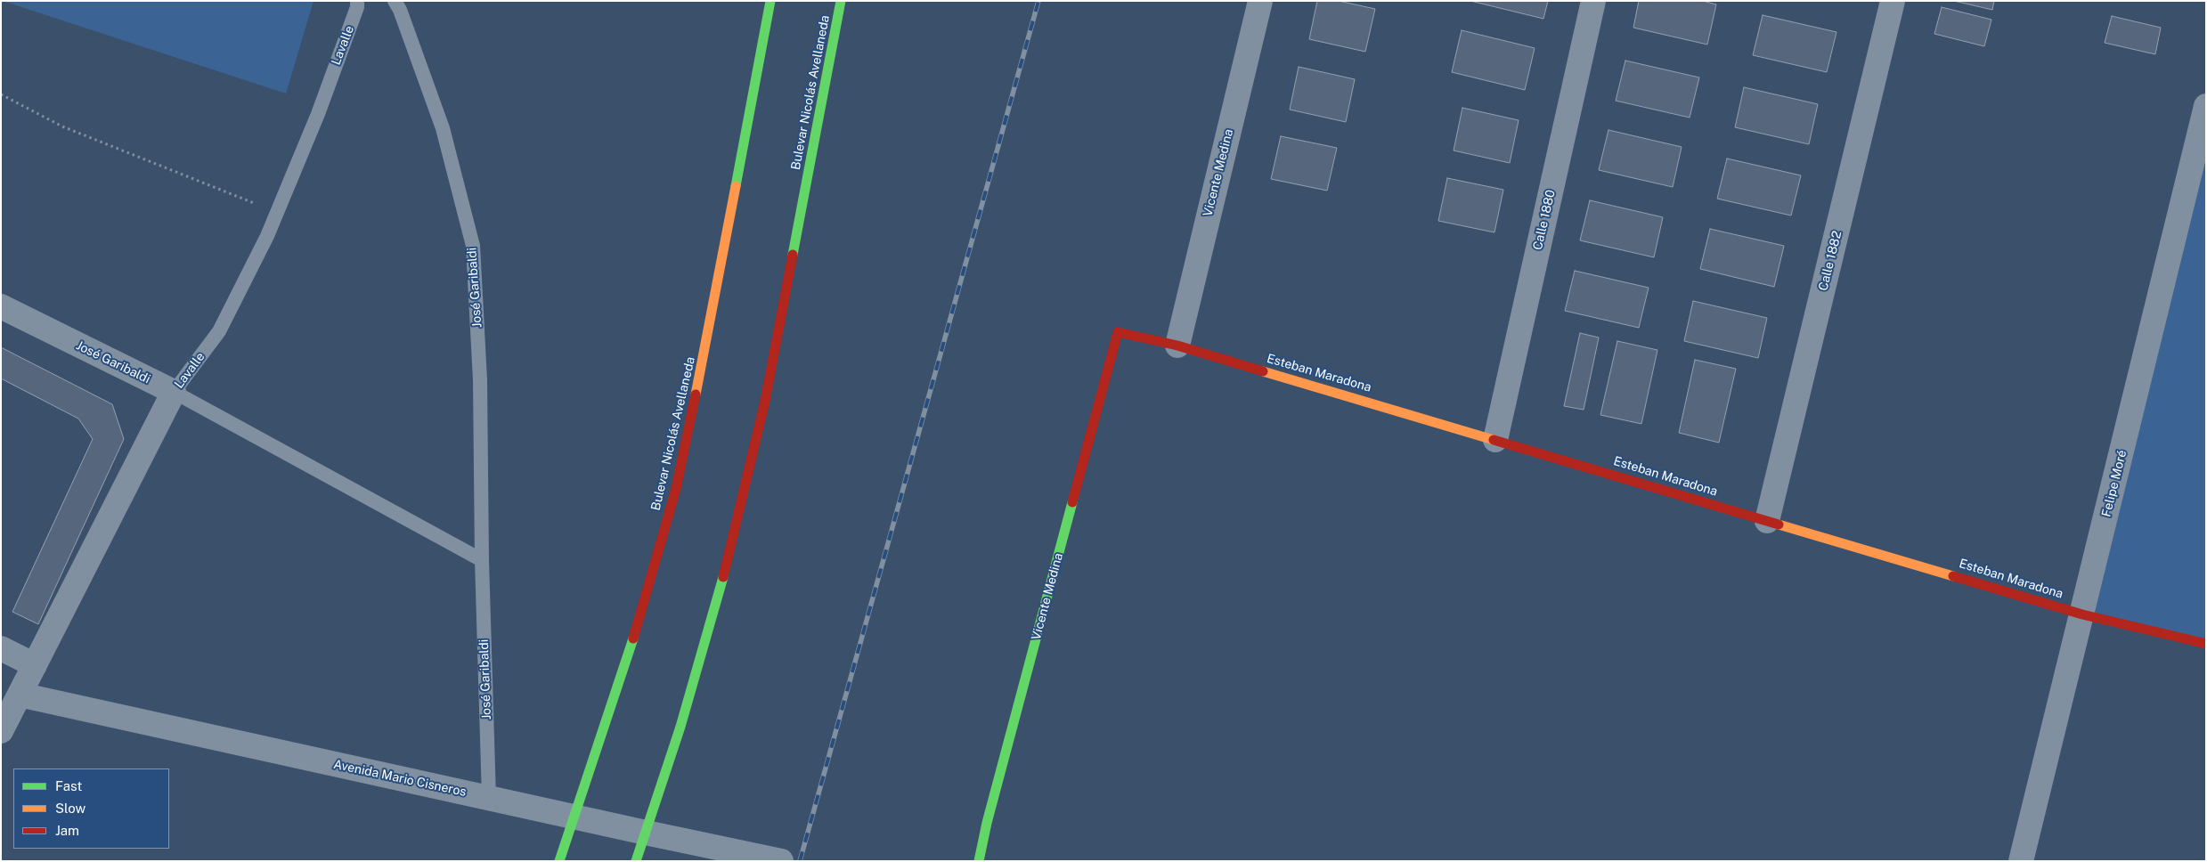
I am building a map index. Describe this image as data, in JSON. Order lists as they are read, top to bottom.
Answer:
{
  "streets": {
    "main road": ["Bulevar Nicolás Avellaneda", "Vicente Medina", "Esteban Maradona"],
    "street": [
      "Lavalle",
      "Calle 1880",
      "Calle 1882",
      "José Garibaldi",
      "Felipe Moré",
      "Avenida Mario Cisneros"
    ]
  },
  "crossings": [
    ["Lavalle", "José Garibaldi"],
    ["Lavalle", "Avenida Mario Cisneros"],
    ["Bulevar Nicolás Avellaneda", "Avenida Mario Cisneros"],
    ["Vicente Medina", "Esteban Maradona"],
    ["Calle 1880", "Esteban Maradona"],
    ["Calle 1882", "Esteban Maradona"],
    ["José Garibaldi", "Avenida Mario Cisneros"],
    ["Esteban Maradona", "Felipe Moré"]
  ],
  "legend": ["Fast", "Slow", "Jam"]
}
